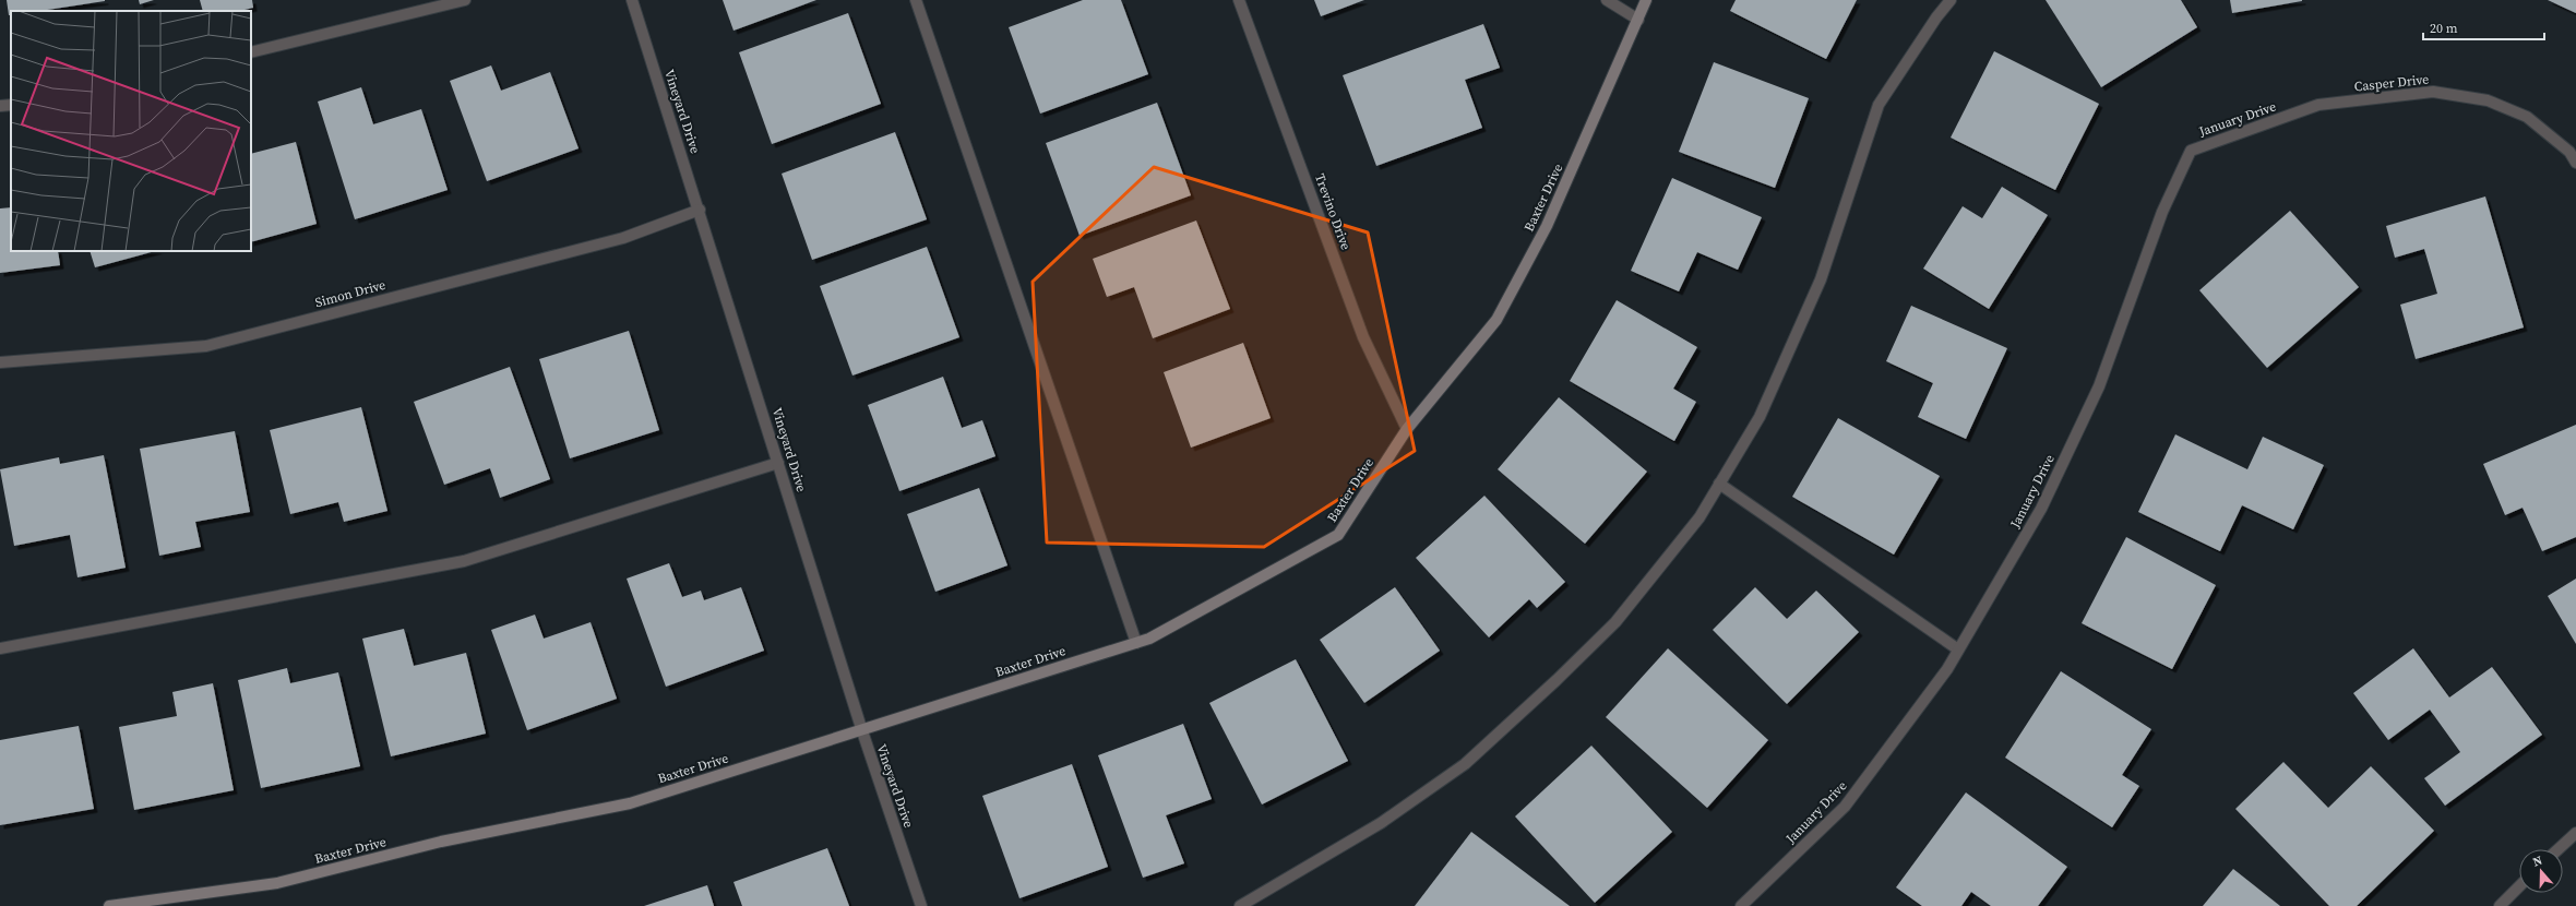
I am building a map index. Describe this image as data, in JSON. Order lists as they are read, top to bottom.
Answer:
{
  "streets": {
    "street": [
      "Casper Drive",
      "Vineyard Drive",
      "January Drive",
      "Baxter Drive",
      "Trevino Drive",
      "Simon Drive"
    ]
  },
  "crossings": [
    ["Casper Drive", "January Drive"],
    ["Vineyard Drive", "Baxter Drive"],
    ["Vineyard Drive", "Simon Drive"],
    ["Baxter Drive", "Trevino Drive"]
  ],
  "scale_bar": "20 m",
  "north": "top"
}
